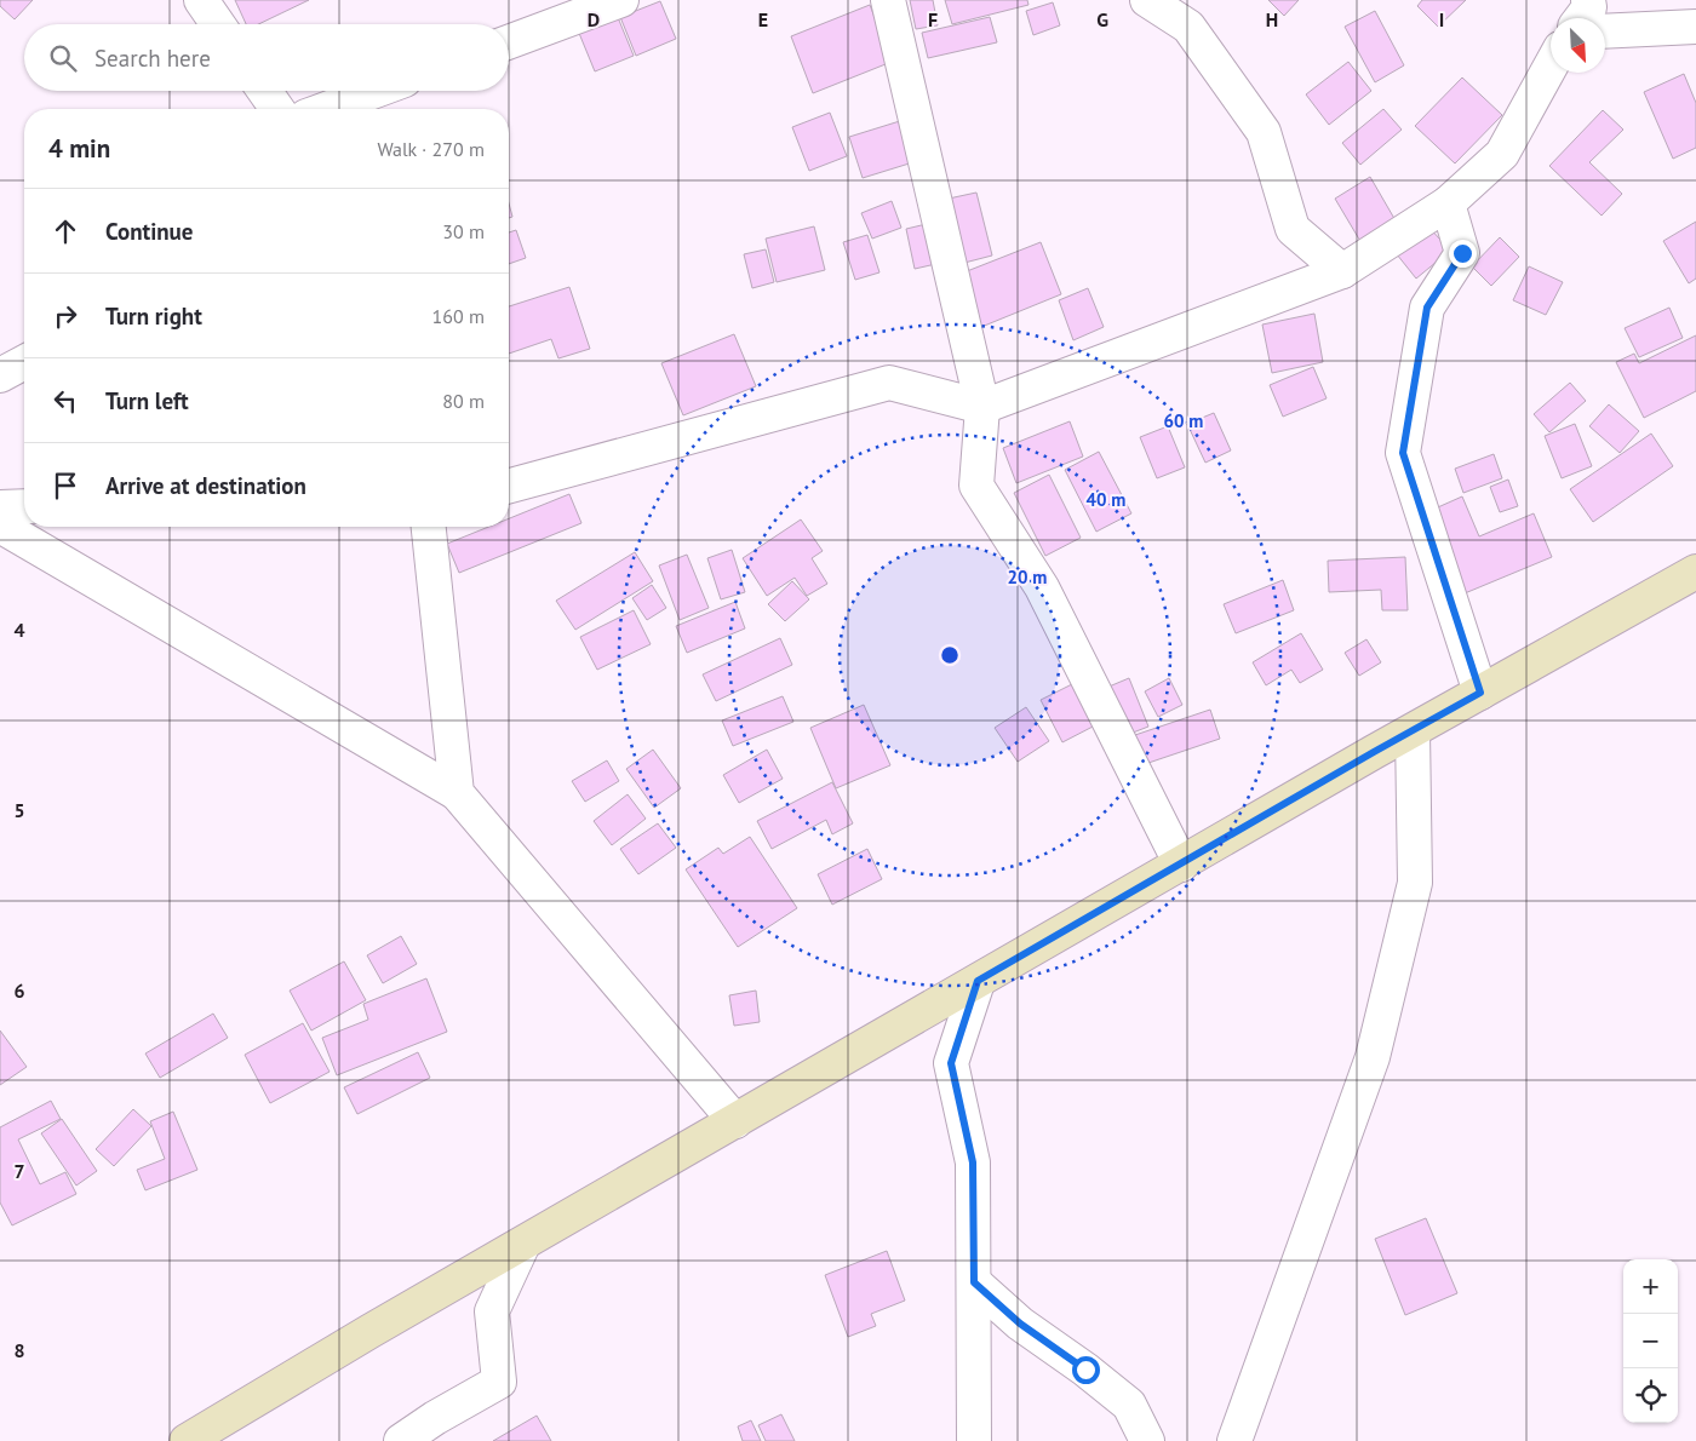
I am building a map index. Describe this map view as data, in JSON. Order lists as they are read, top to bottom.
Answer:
{
  "north": "bottom right",
  "page": {
    "search": "Search here",
    "heading": ["4 min", "Walk · 270 m"],
    "list": [
      ["Continue", "30 m"],
      ["Turn right", "160 m"],
      ["Turn left", "80 m"],
      "Arrive at destination"
    ],
    "map_buttons": ["+", "−"]
  },
  "grid": {
    "columns": [
      "D",
      "E",
      "F",
      "G",
      "H",
      "I"
    ],
    "rows": [
      "4",
      "5",
      "6",
      "7",
      "8"
    ]
  },
  "rings": ["60 m", "40 m", "20 m"]
}
